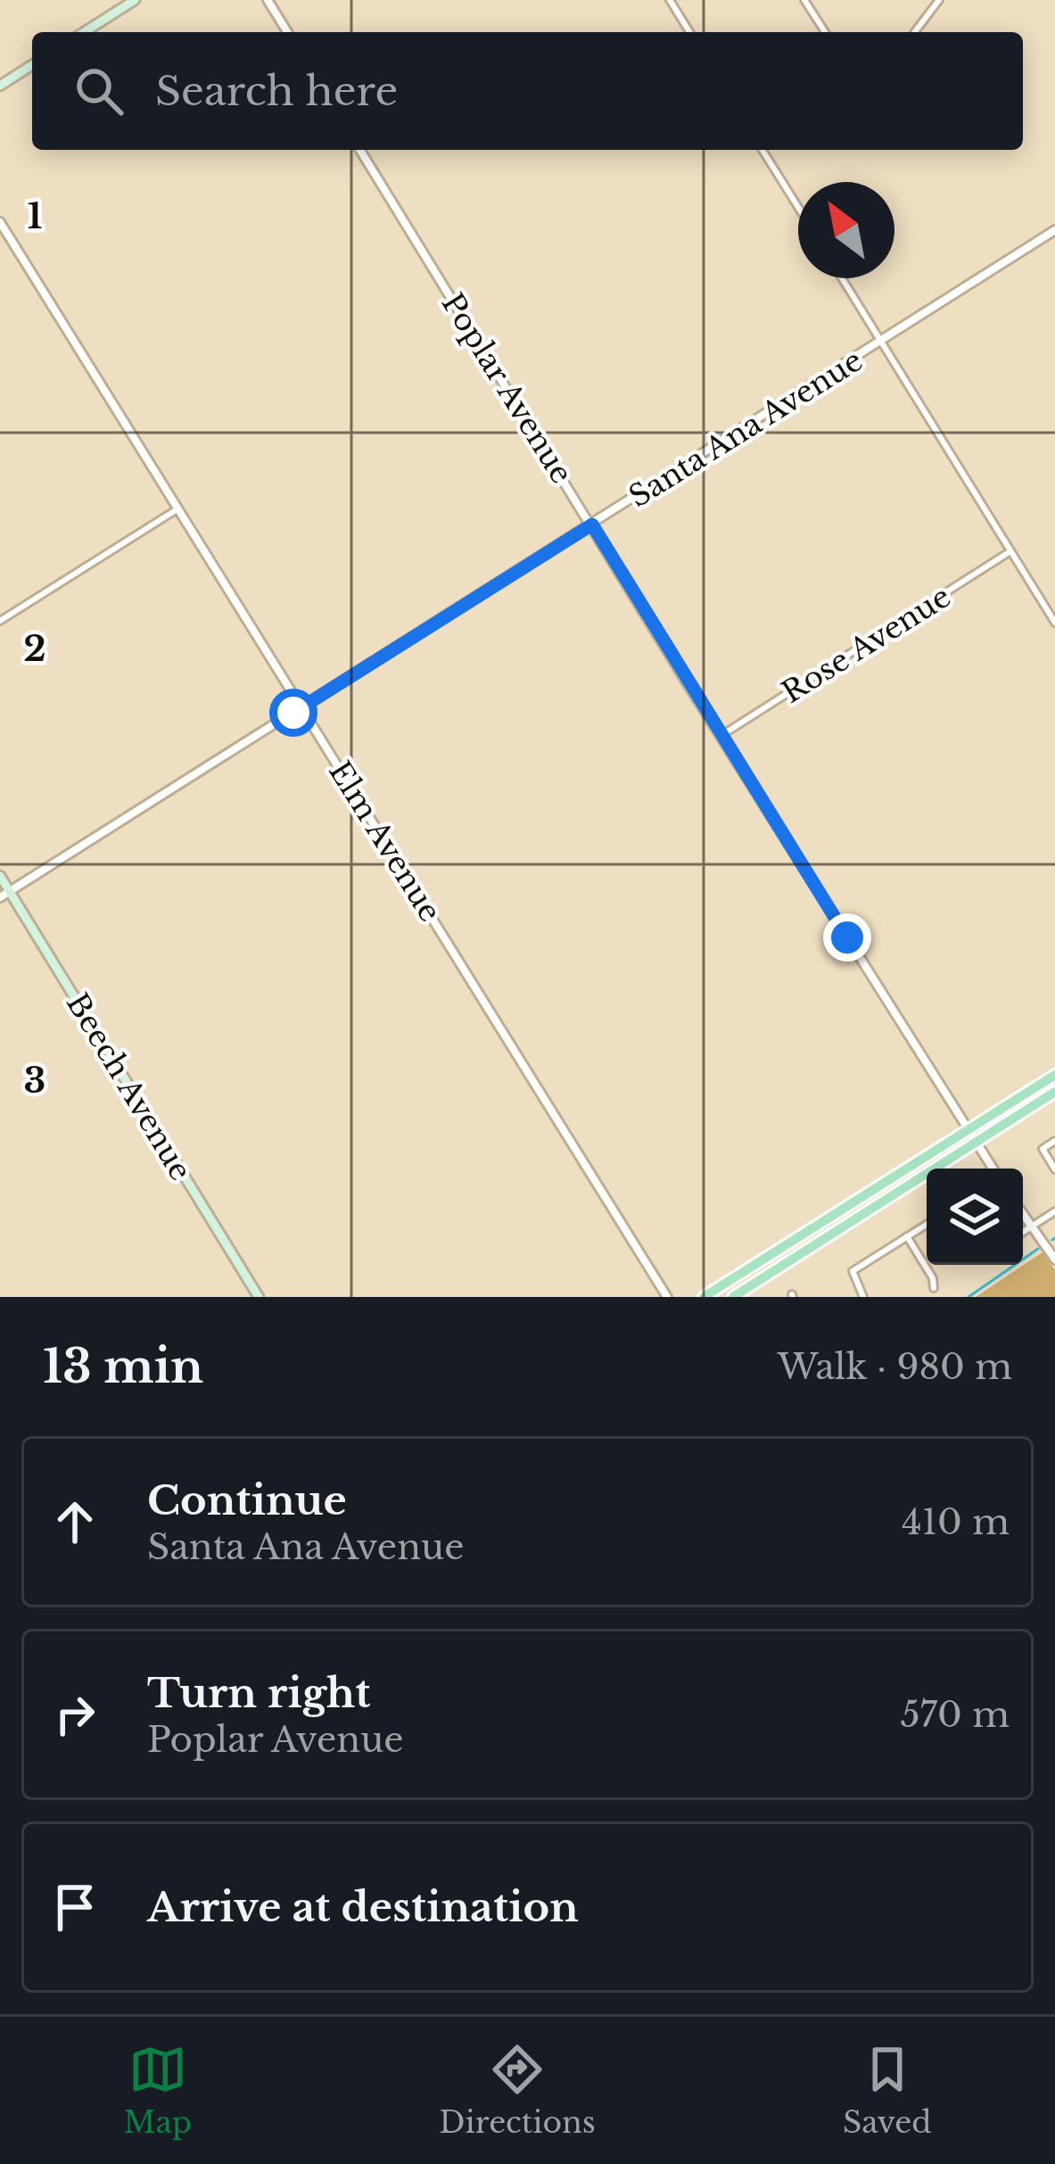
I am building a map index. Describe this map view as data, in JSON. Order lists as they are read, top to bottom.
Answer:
{
  "streets": {
    "main road": ["Beech Avenue"],
    "street": [
      "Poplar Avenue",
      "Santa Ana Avenue",
      "Rose Avenue",
      "Elm Avenue"
    ]
  },
  "crossings": [
    ["Poplar Avenue", "Santa Ana Avenue"],
    ["Poplar Avenue", "Rose Avenue"],
    ["Santa Ana Avenue", "Elm Avenue"],
    ["Santa Ana Avenue", "Beech Avenue"]
  ],
  "north": "top left",
  "page": {
    "search": "Search here",
    "heading": ["13 min", "Walk · 980 m"],
    "list": [
      ["Continue", "Santa Ana Avenue", "410 m"],
      ["Turn right", "Poplar Avenue", "570 m"],
      "Arrive at destination"
    ],
    "nav": ["Map", "Directions", "Saved"]
  },
  "grid": {
    "rows": ["1", "2", "3"]
  }
}
